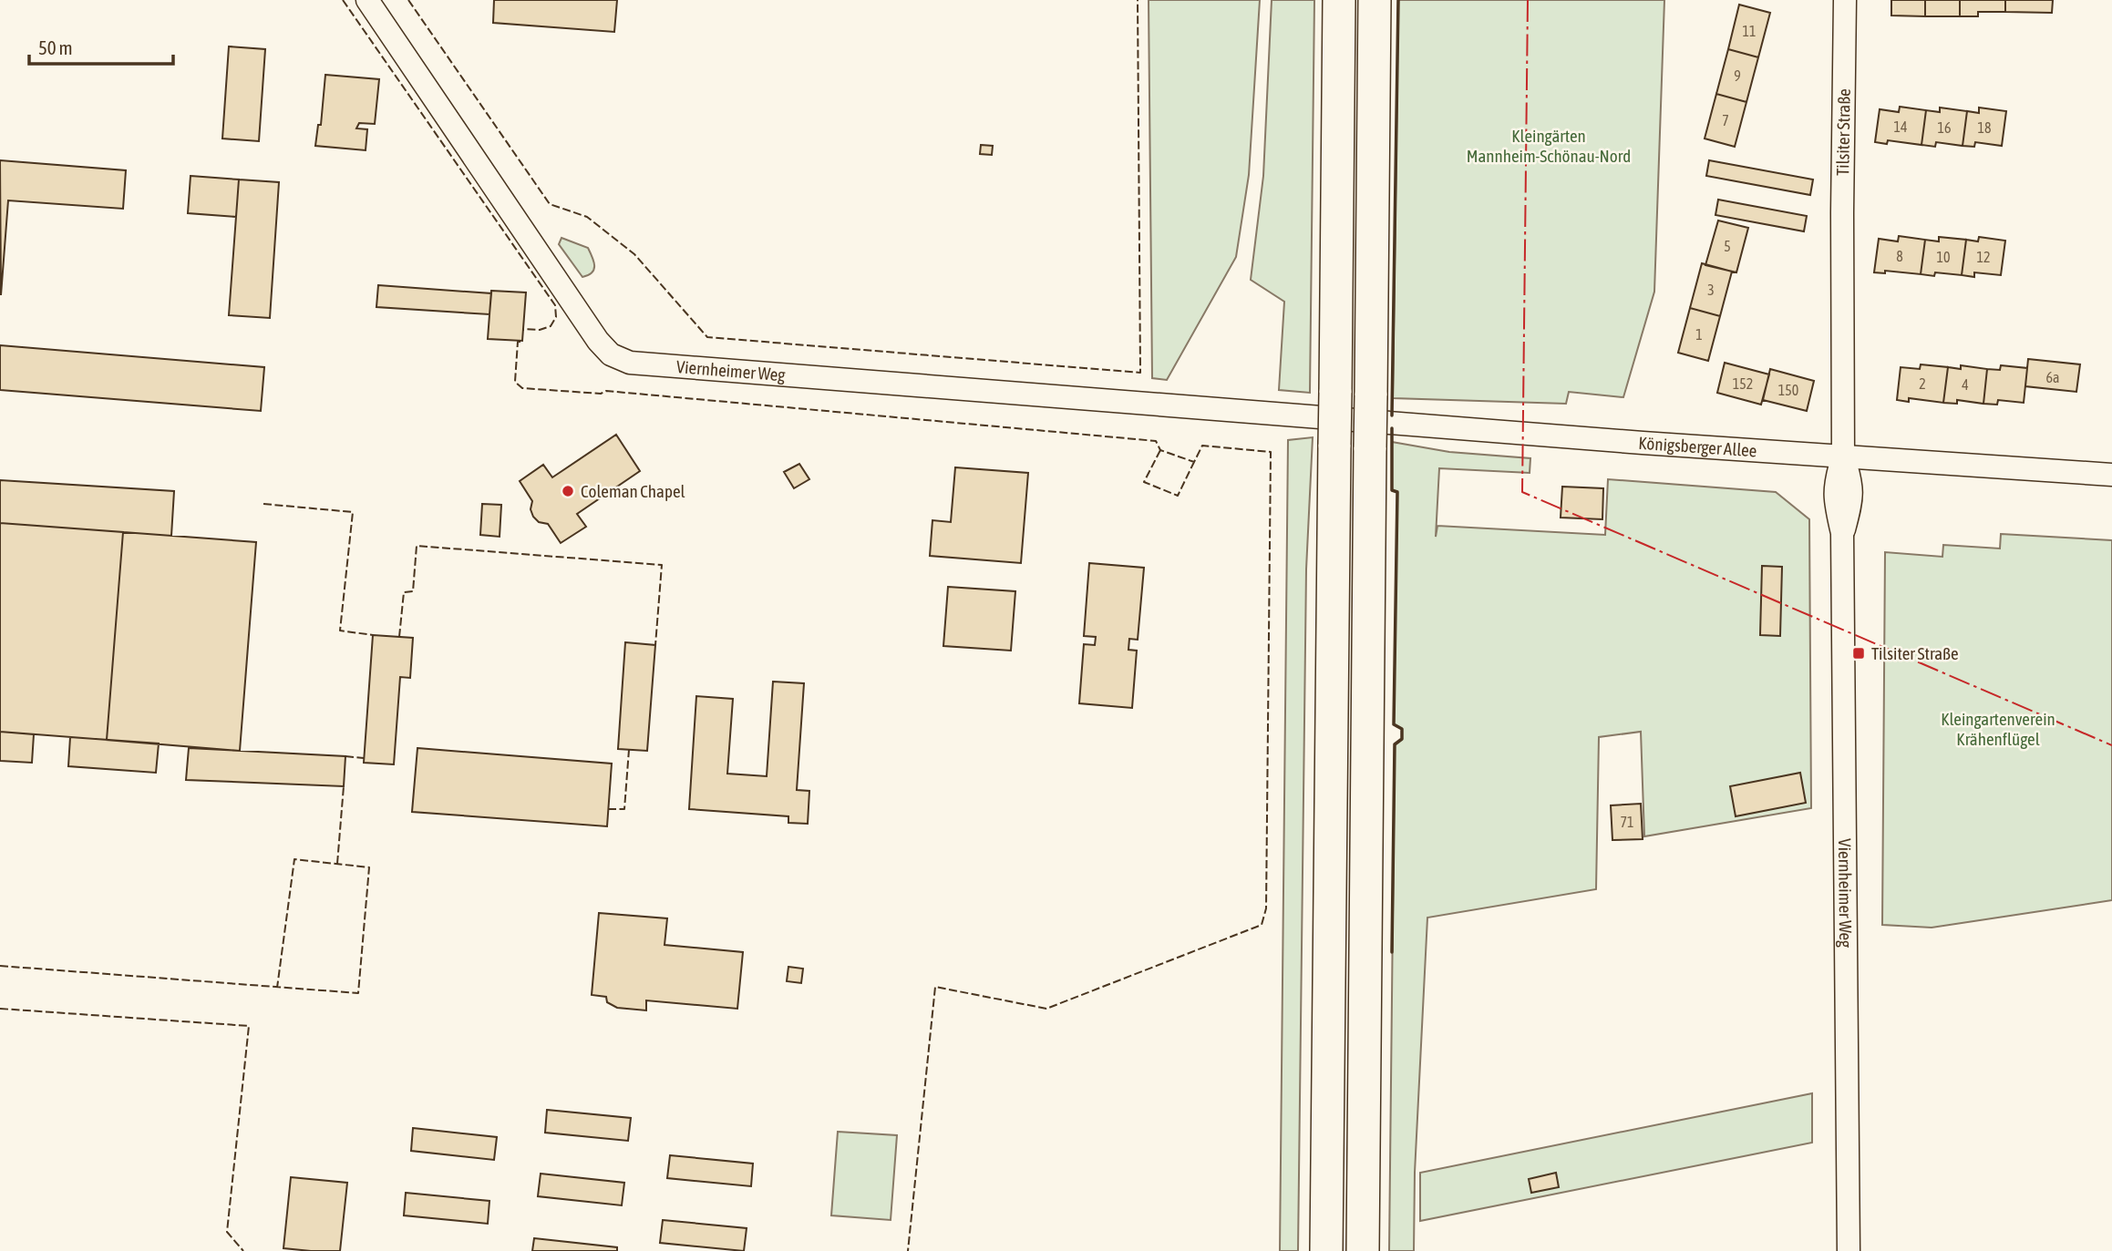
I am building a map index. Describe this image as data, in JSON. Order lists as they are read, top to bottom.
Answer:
{
  "streets": {
    "street": ["Tilsiter Straße", "Viernheimer Weg", "Königsberger Allee"]
  },
  "crossings": [
    ["Tilsiter Straße", "Viernheimer Weg"],
    ["Tilsiter Straße", "Königsberger Allee"],
    ["Viernheimer Weg", "Königsberger Allee"]
  ],
  "parks": ["Kleingärten Mannheim-Schönau-Nord", "Kleingartenverein Krähenflügel"],
  "places": {
    "other": ["Coleman Chapel"],
    "transit": ["Tilsiter Straße"]
  },
  "house_numbers": [
    "11",
    "9",
    "7",
    "14",
    "16",
    "18",
    "5",
    "8",
    "10",
    "12",
    "3",
    "1",
    "6a",
    "152",
    "2",
    "4",
    "150",
    "71"
  ],
  "scale_bar": "50 m"
}
